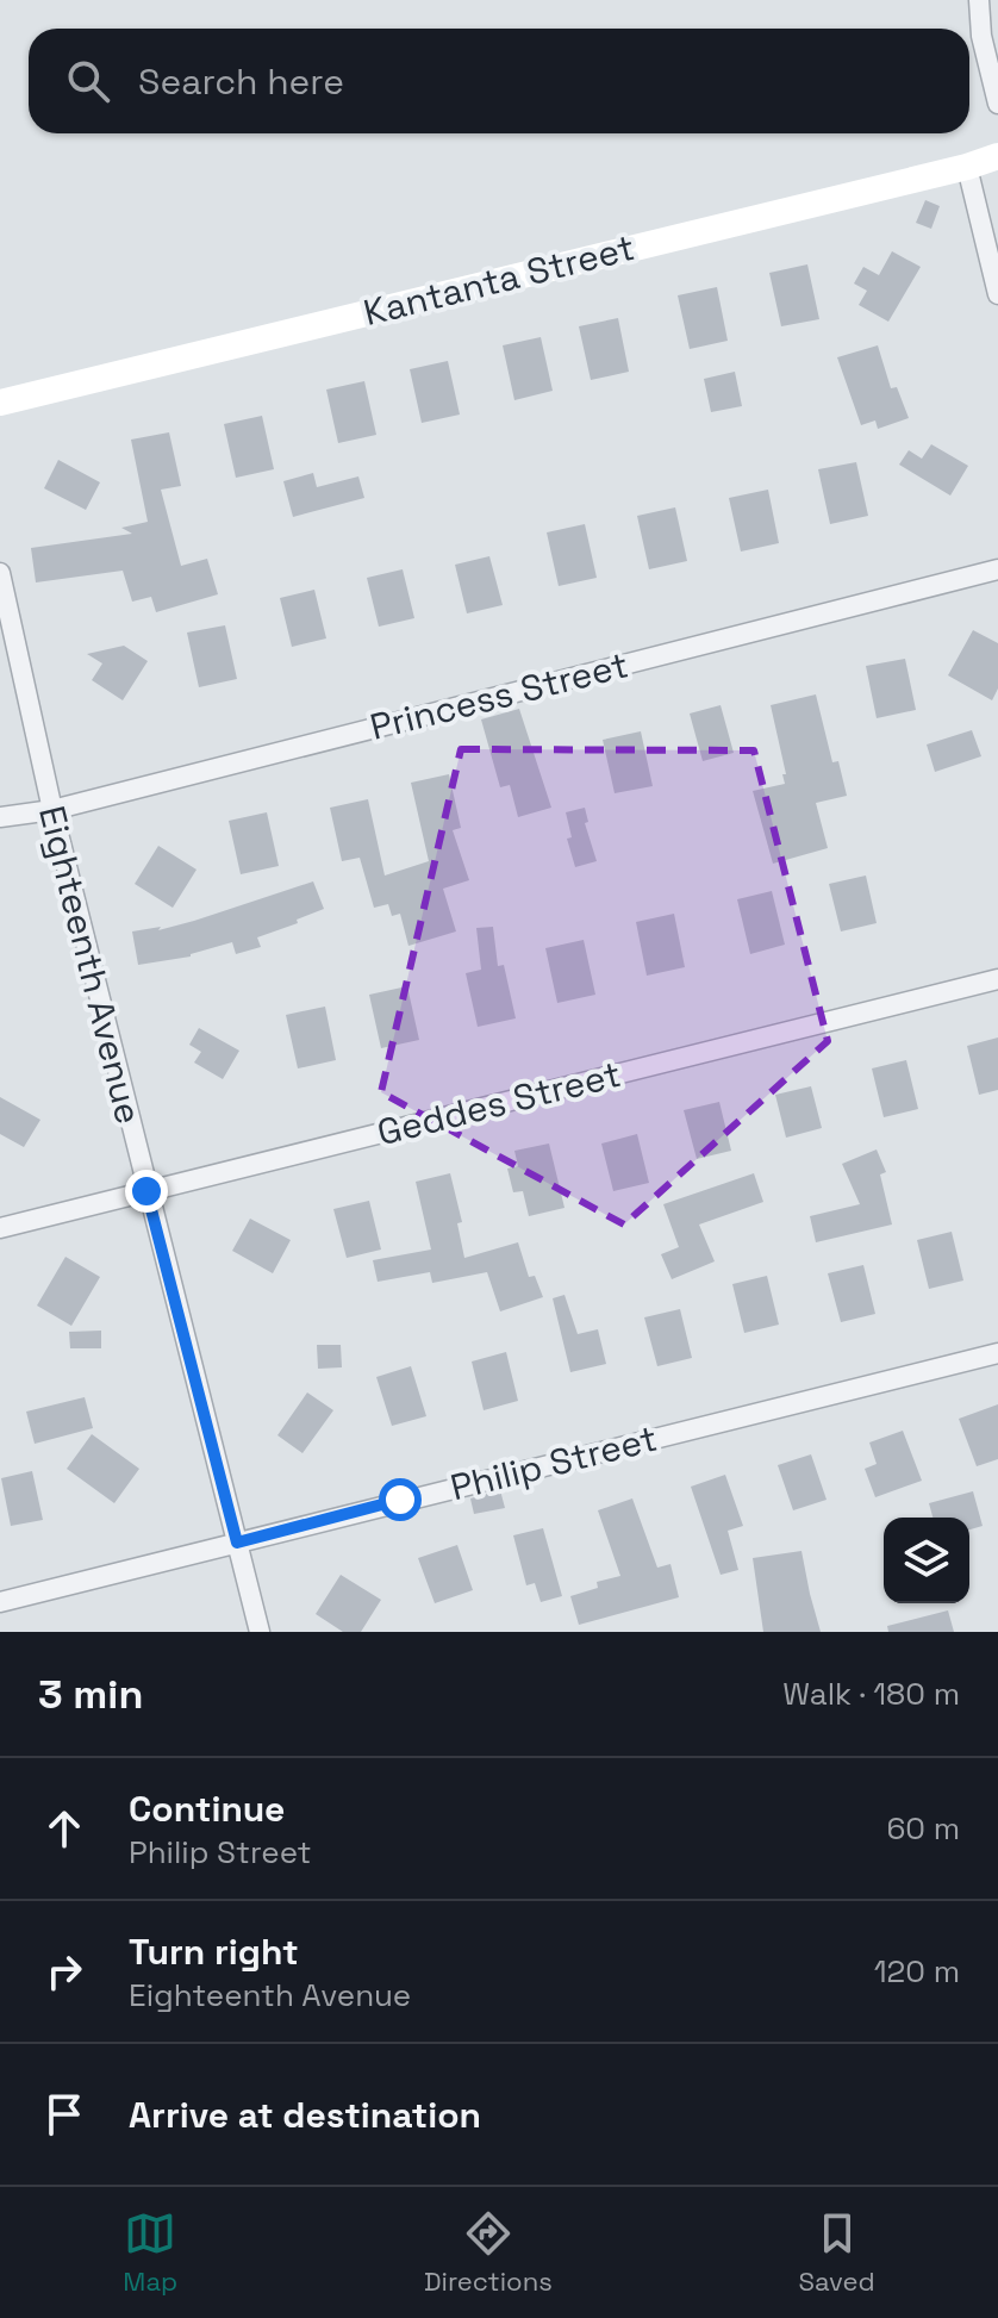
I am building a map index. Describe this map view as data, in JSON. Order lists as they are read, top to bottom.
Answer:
{
  "streets": {
    "street": [
      "Kantanta Street",
      "Princess Street",
      "Eighteenth Avenue",
      "Geddes Street",
      "Philip Street"
    ]
  },
  "crossings": [
    ["Princess Street", "Eighteenth Avenue"],
    ["Eighteenth Avenue", "Geddes Street"],
    ["Eighteenth Avenue", "Philip Street"]
  ],
  "page": {
    "search": "Search here",
    "heading": ["3 min", "Walk · 180 m"],
    "list": [
      ["Continue", "Philip Street", "60 m"],
      ["Turn right", "Eighteenth Avenue", "120 m"],
      "Arrive at destination"
    ],
    "nav": ["Map", "Directions", "Saved"]
  }
}
